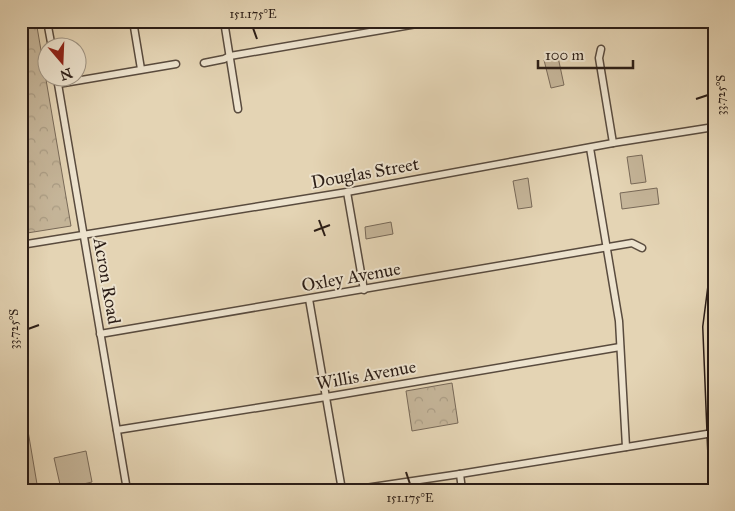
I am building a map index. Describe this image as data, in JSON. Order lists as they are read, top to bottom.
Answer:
{
  "streets": {
    "street": [
      "Douglas Street",
      "Oxley Avenue",
      "Acron Road",
      "Willis Avenue"
    ]
  },
  "crossings": [
    ["Douglas Street", "Acron Road"],
    ["Oxley Avenue", "Acron Road"],
    ["Acron Road", "Willis Avenue"]
  ],
  "scale_bar": "100 m",
  "north": "bottom",
  "coordinates": ["151.175°E", "33.725°S"]
}
